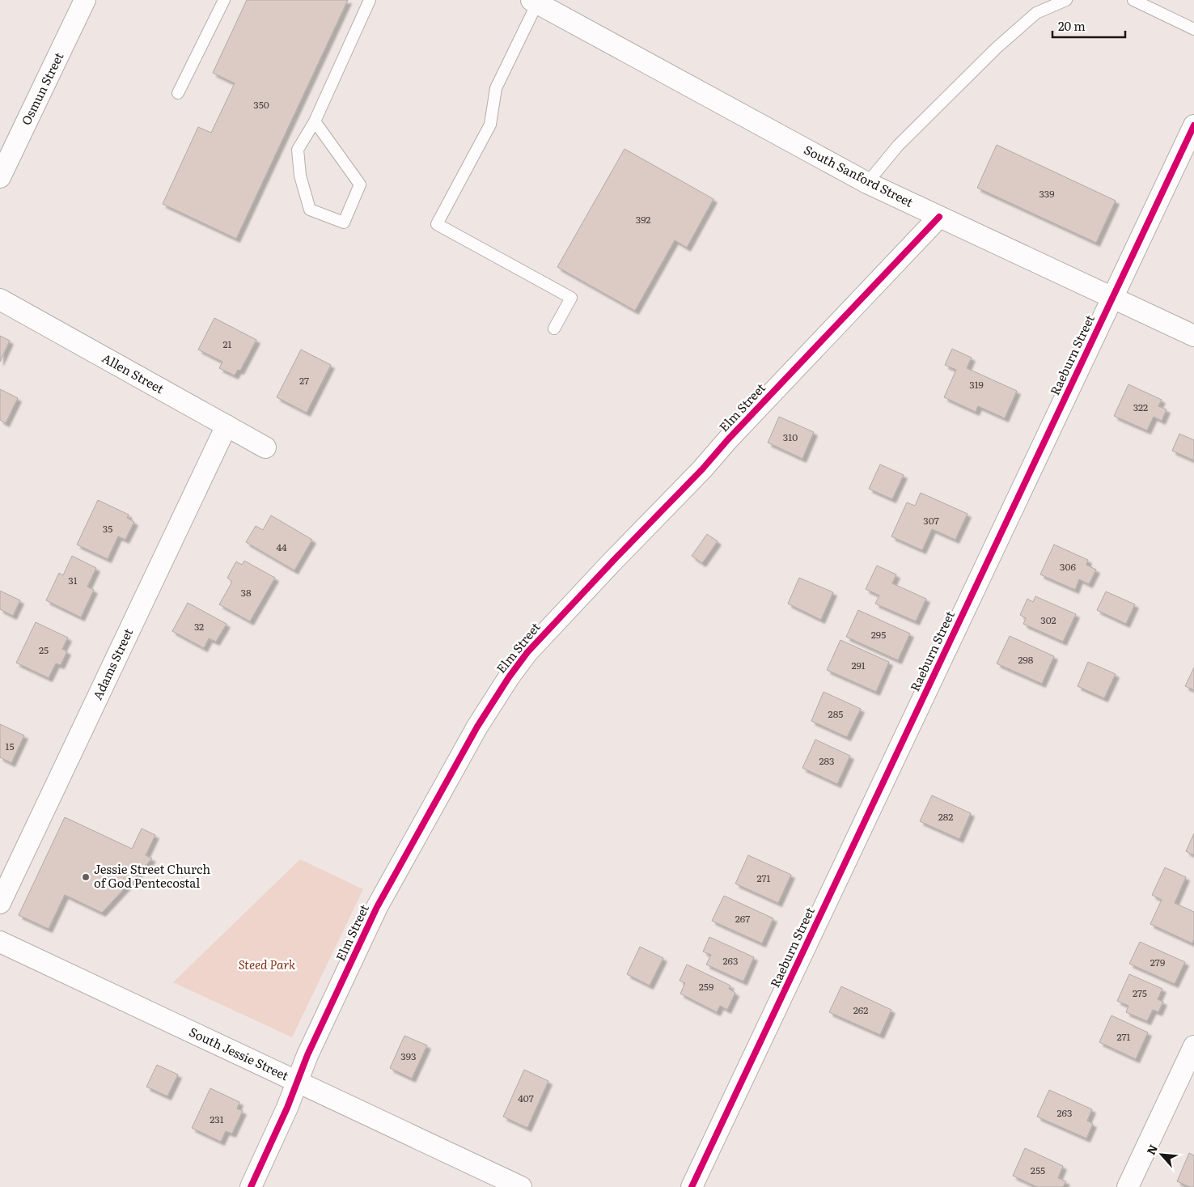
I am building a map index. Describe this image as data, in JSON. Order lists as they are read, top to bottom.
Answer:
{
  "streets": {
    "street": [
      "Osmun Street",
      "South Sanford Street",
      "Raeburn Street",
      "Allen Street",
      "Elm Street",
      "Adams Street",
      "South Jessie Street"
    ]
  },
  "crossings": [
    ["South Sanford Street", "Raeburn Street"],
    ["South Sanford Street", "Elm Street"],
    ["Allen Street", "Adams Street"],
    ["Elm Street", "South Jessie Street"]
  ],
  "parks": ["Steed Park"],
  "places": ["Jessie Street Church of God Pentecostal"],
  "house_numbers": [
    "350",
    "339",
    "392",
    "21",
    "27",
    "319",
    "322",
    "310",
    "307",
    "35",
    "44",
    "306",
    "31",
    "38",
    "302",
    "32",
    "295",
    "25",
    "298",
    "291",
    "285",
    "15",
    "283",
    "282",
    "271",
    "267",
    "263",
    "279",
    "259",
    "275",
    "262",
    "271",
    "393",
    "407",
    "263",
    "231",
    "255"
  ],
  "scale_bar": "20 m",
  "north": "top left"
}
